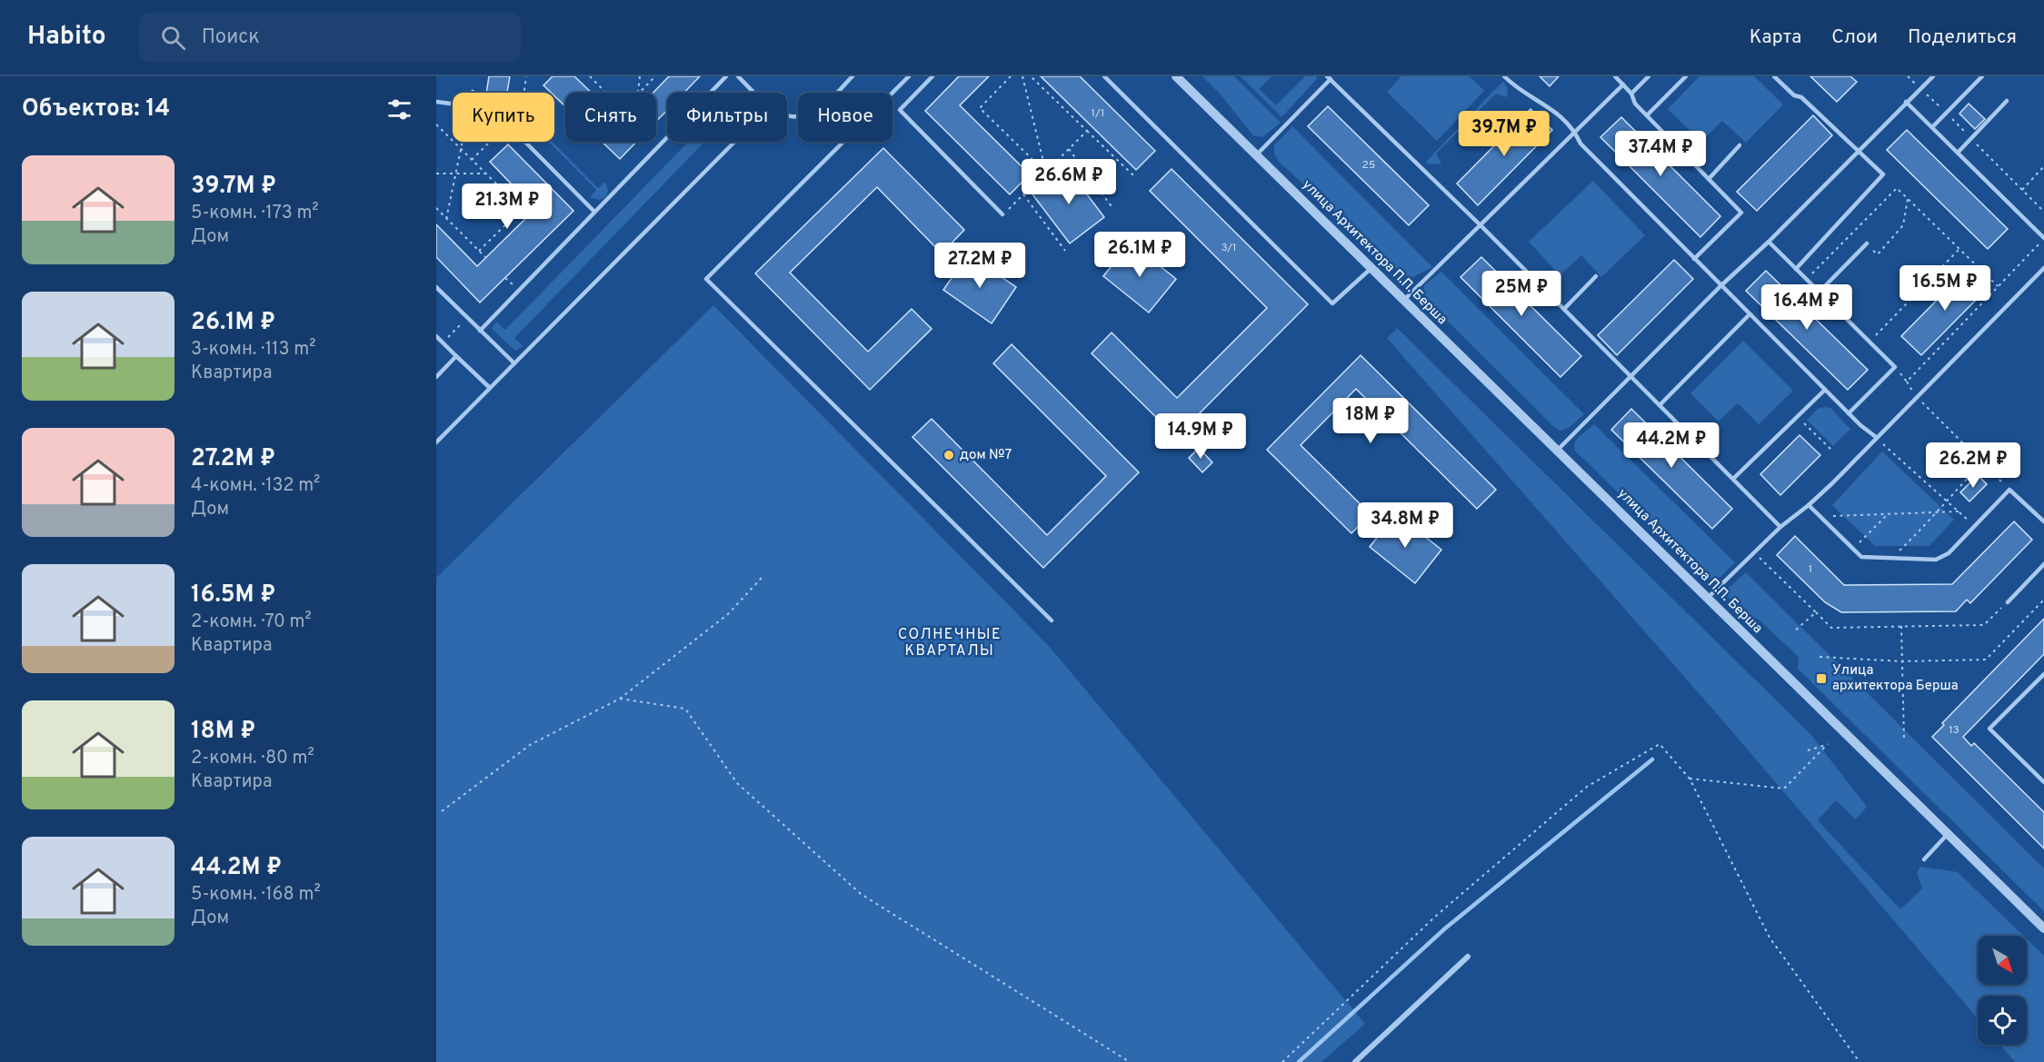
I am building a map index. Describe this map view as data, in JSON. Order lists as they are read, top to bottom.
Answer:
{
  "streets": {
    "street": ["улица Архитектора П.П. Берша"]
  },
  "districts": ["СОЛНЕЧНЫЕ КВАРТАЛЫ"],
  "places": {
    "other": ["дом №7"],
    "transit": ["Улица архитектора Берша"]
  },
  "house_numbers": [
    "1/1",
    "25",
    "3/1",
    "1",
    "13"
  ],
  "north": "bottom right",
  "page": {
    "header": "Habito",
    "search": "Поиск",
    "nav": ["Карта", "Слои", "Поделиться"],
    "heading": "Объектов: 14",
    "chip": [
      "Купить",
      "Снять",
      "Фильтры",
      "Новое"
    ],
    "price": [
      "39.7M ₽",
      "37.4M ₽",
      "26.6M ₽",
      "21.3M ₽",
      "26.1M ₽",
      "27.2M ₽",
      "16.5M ₽",
      "25M ₽",
      "16.4M ₽",
      "18M ₽",
      "14.9M ₽",
      "44.2M ₽",
      "26.2M ₽",
      "34.8M ₽"
    ],
    "list": [
      {
        "name": "39.7M ₽",
        "note": "5-комн. · 173 m² · Дом"
      },
      {
        "name": "26.1M ₽",
        "note": "3-комн. · 113 m² · Квартира"
      },
      {
        "name": "27.2M ₽",
        "note": "4-комн. · 132 m² · Дом"
      },
      {
        "name": "16.5M ₽",
        "note": "2-комн. · 70 m² · Квартира"
      },
      {
        "name": "18M ₽",
        "note": "2-комн. · 80 m² · Квартира"
      },
      {
        "name": "44.2M ₽",
        "note": "5-комн. · 168 m² · Дом"
      }
    ]
  }
}
